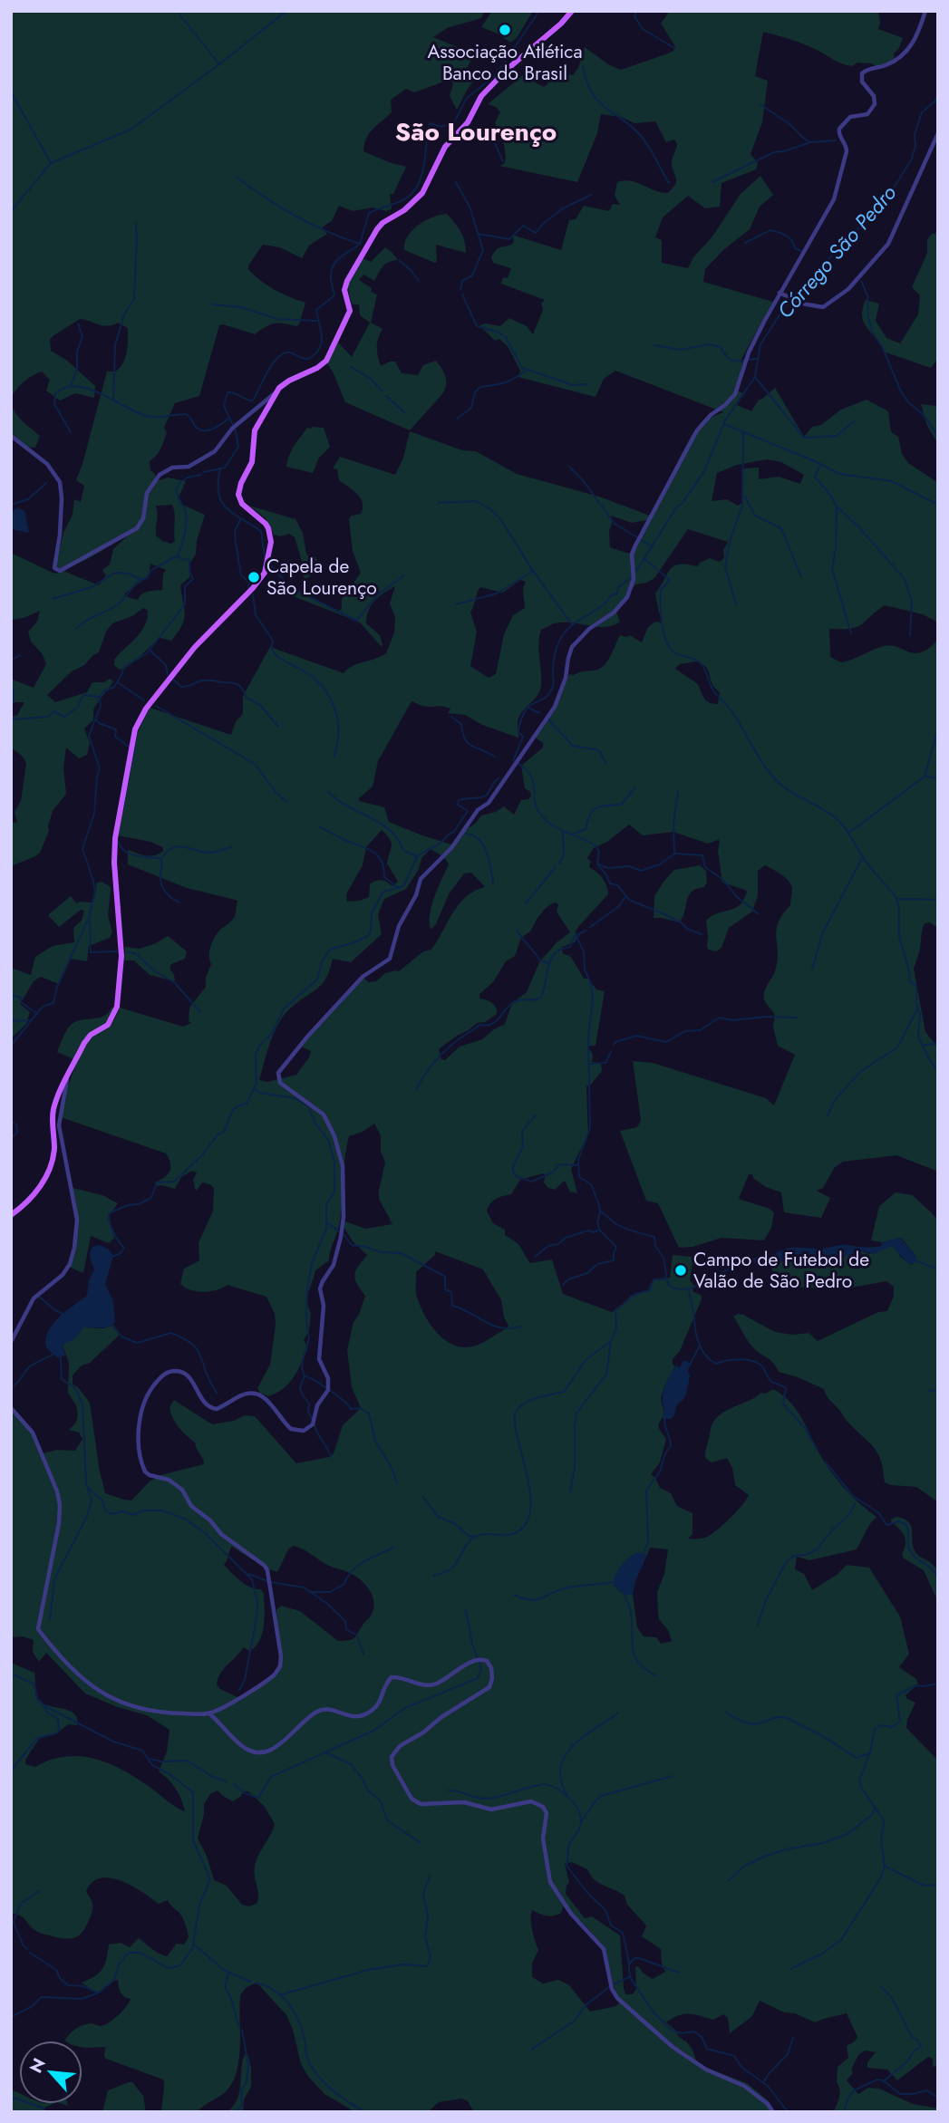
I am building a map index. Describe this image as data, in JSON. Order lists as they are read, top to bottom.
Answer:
{
  "districts": ["São Lourenço"],
  "water": ["Córrego São Pedro"],
  "places": ["Associação Atlética Banco do Brasil", "Capela de São Lourenço", "Campo de Futebol de Valão de São Pedro"],
  "north": "top left"
}
